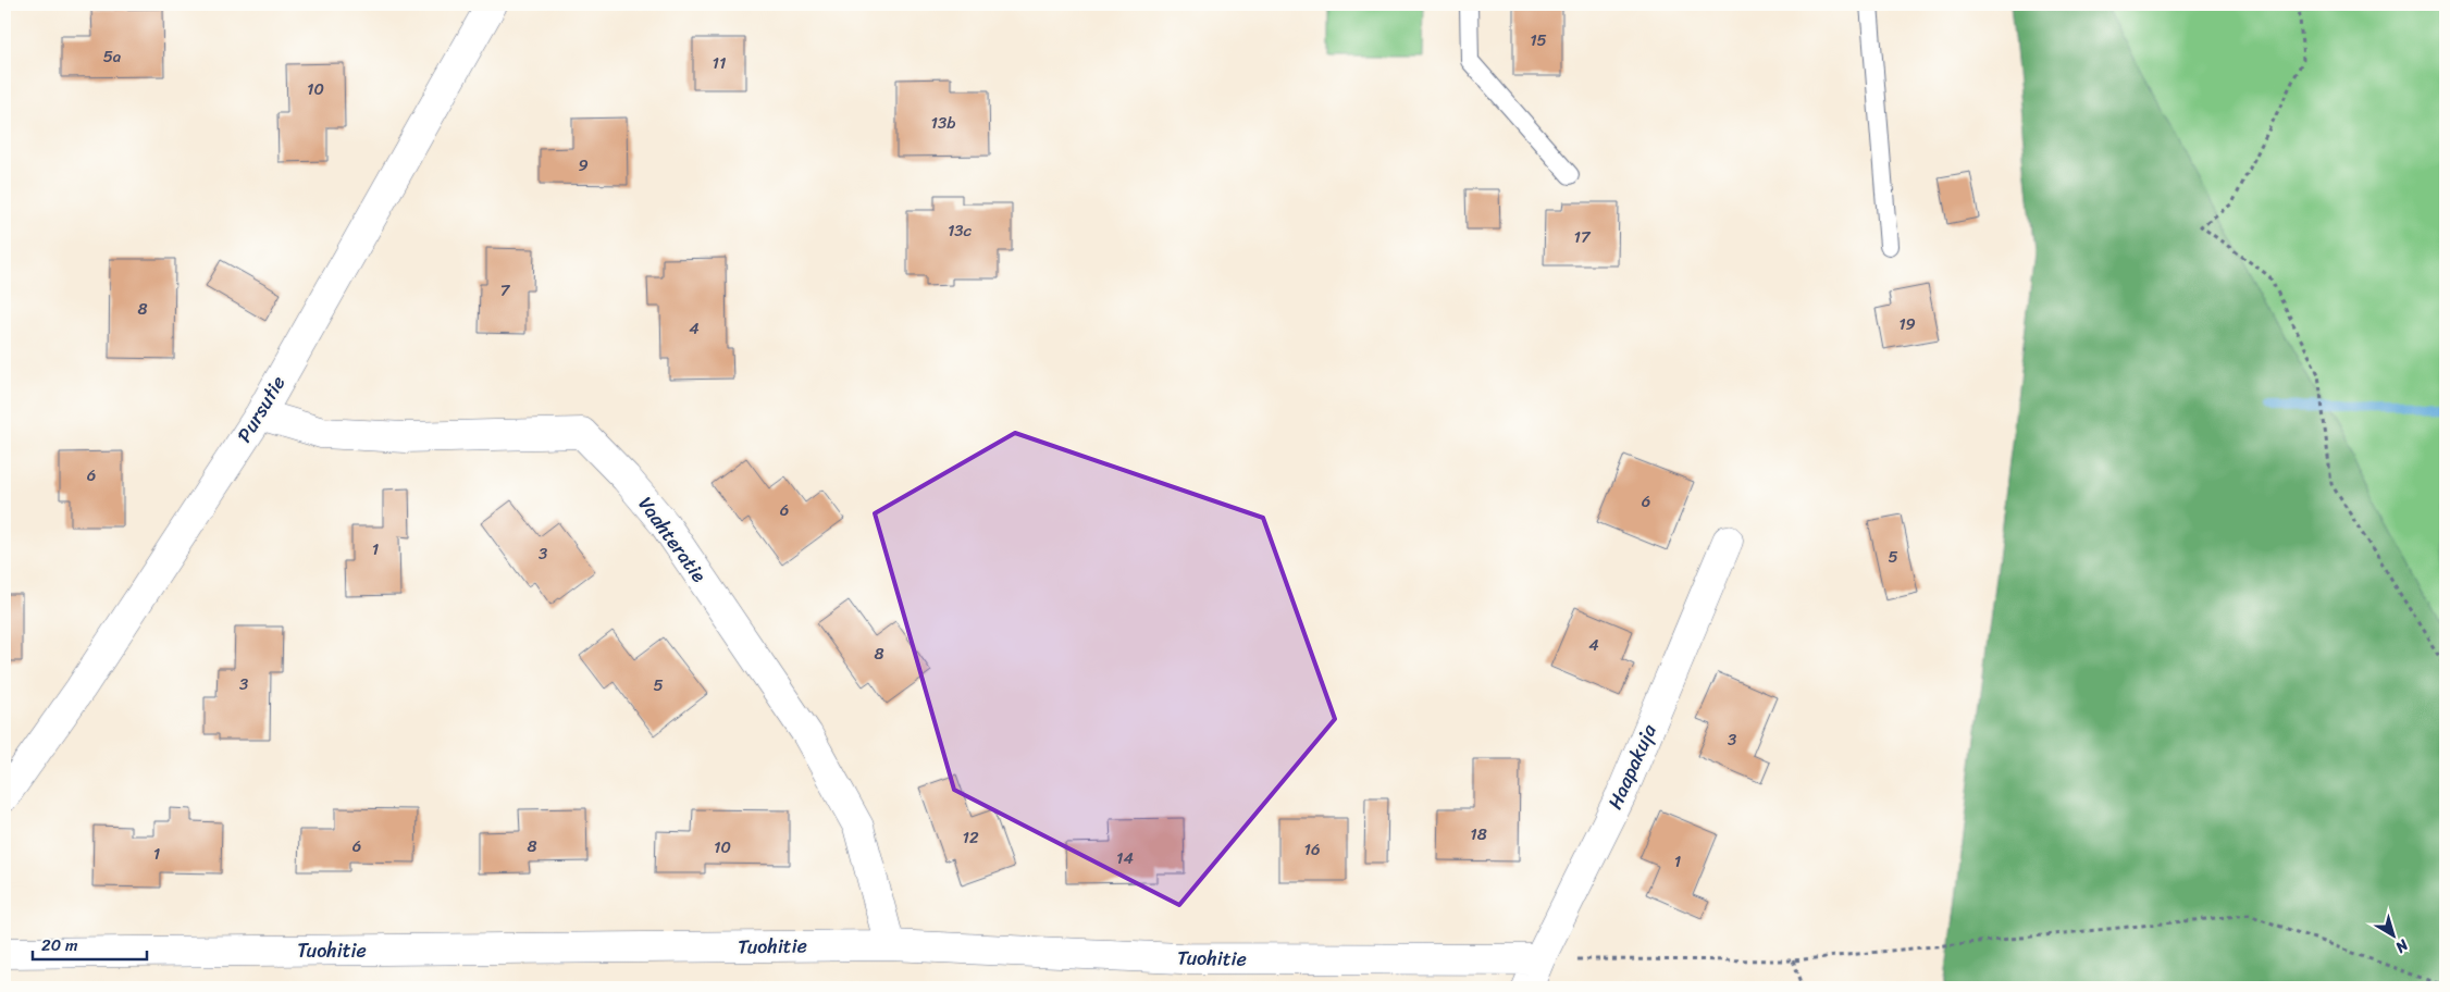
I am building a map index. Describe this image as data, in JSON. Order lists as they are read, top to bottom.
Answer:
{
  "streets": {
    "street": [
      "Pursutie",
      "Vaahteratie",
      "Haapakuja",
      "Tuohitie"
    ]
  },
  "crossings": [
    ["Pursutie", "Vaahteratie"],
    ["Vaahteratie", "Tuohitie"],
    ["Haapakuja", "Tuohitie"]
  ],
  "house_numbers": [
    "15",
    "5a",
    "11",
    "10",
    "13b",
    "9",
    "13c",
    "17",
    "7",
    "8",
    "19",
    "4",
    "6",
    "6",
    "6",
    "1",
    "3",
    "5",
    "4",
    "8",
    "3",
    "5",
    "3",
    "18",
    "12",
    "6",
    "8",
    "10",
    "16",
    "1",
    "14",
    "1"
  ],
  "scale_bar": "20 m",
  "north": "bottom right"
}
